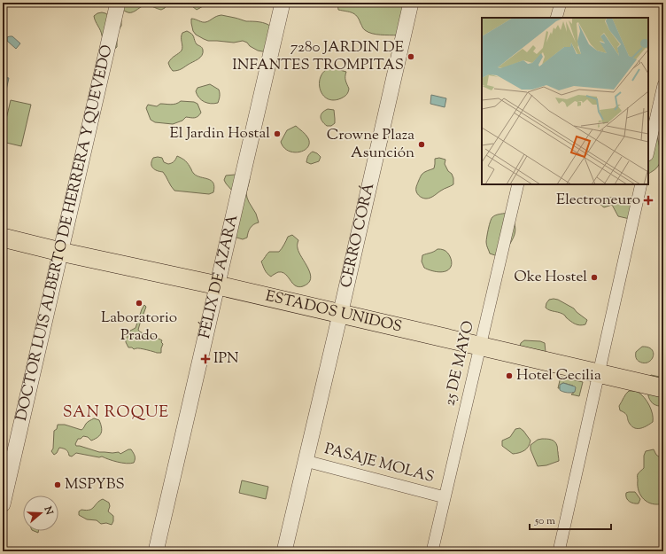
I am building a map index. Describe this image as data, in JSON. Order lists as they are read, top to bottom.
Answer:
{
  "streets": {
    "main road": ["ESTADOS UNIDOS"],
    "street": [
      "DOCTOR LUIS ALBERTO DE HERRERA Y QUEVEDO",
      "CERRO CORÁ",
      "FÉLIX DE AZARA",
      "25 DE MAYO",
      "PASAJE MOLAS"
    ]
  },
  "crossings": [
    ["DOCTOR LUIS ALBERTO DE HERRERA Y QUEVEDO", "ESTADOS UNIDOS"],
    ["CERRO CORÁ", "ESTADOS UNIDOS"],
    ["CERRO CORÁ", "PASAJE MOLAS"],
    ["FÉLIX DE AZARA", "ESTADOS UNIDOS"],
    ["ESTADOS UNIDOS", "25 DE MAYO"],
    ["25 DE MAYO", "PASAJE MOLAS"]
  ],
  "districts": ["SAN ROQUE"],
  "places": {
    "other": [
      "7280 JARDIN DE INFANTES TROMPITAS",
      "El Jardin Hostal",
      "Crowne Plaza Asunción",
      "Oke Hostel",
      "Laboratorio Prado",
      "Hotel Cecilia",
      "MSPYBS"
    ],
    "health": ["Electroneuro", "IPN"]
  },
  "scale_bar": "50 m",
  "north": "right"
}
